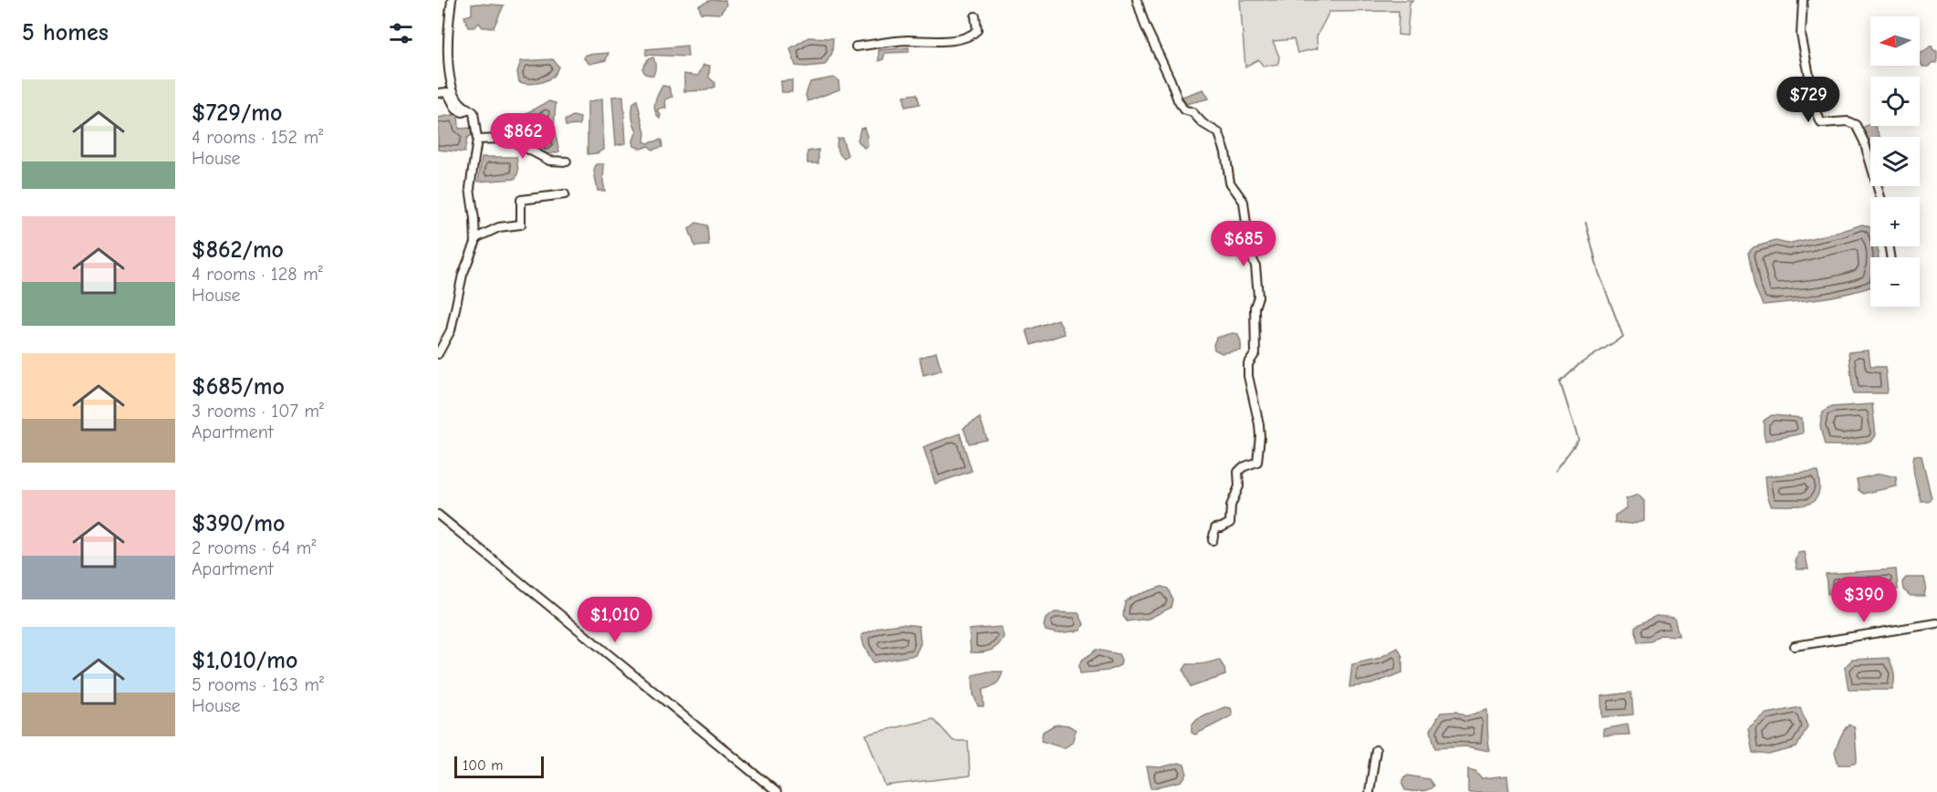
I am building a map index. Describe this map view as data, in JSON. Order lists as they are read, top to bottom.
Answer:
{
  "scale_bar": "100 m",
  "north": "left",
  "page": {
    "heading": "5 homes",
    "map_buttons": ["+", "−"],
    "list": [
      {
        "name": "$729/mo",
        "note": "4 rooms · 152 m² · House"
      },
      {
        "name": "$862/mo",
        "note": "4 rooms · 128 m² · House"
      },
      {
        "name": "$685/mo",
        "note": "3 rooms · 107 m² · Apartment"
      },
      {
        "name": "$390/mo",
        "note": "2 rooms · 64 m² · Apartment"
      },
      {
        "name": "$1,010/mo",
        "note": "5 rooms · 163 m² · House"
      }
    ],
    "price": [
      "$729",
      "$862",
      "$685",
      "$390",
      "$1,010"
    ],
    "scale": "100 m"
  }
}
